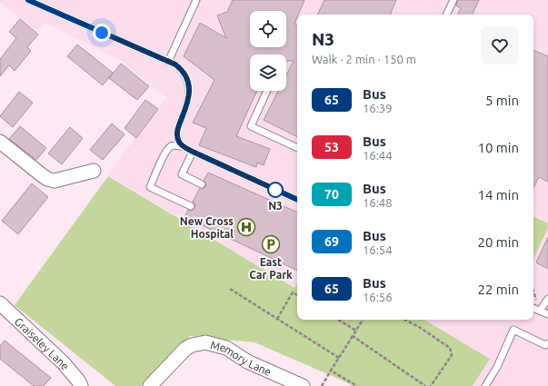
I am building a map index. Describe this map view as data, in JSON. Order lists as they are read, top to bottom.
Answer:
{
  "streets": {
    "street": ["Graiseley Lane", "Memory Lane"]
  },
  "places": {
    "other": ["N3"],
    "hospital": ["New Cross Hospital"],
    "parking": ["East Car Park"]
  },
  "lines": ["bus line 65"],
  "page": {
    "heading": ["N3", "Walk · 2 min · 150 m"],
    "list": [
      {
        "mark": "65",
        "name": "Bus",
        "note": "16:39",
        "value": "5 min"
      },
      {
        "mark": "53",
        "name": "Bus",
        "note": "16:44",
        "value": "10 min"
      },
      {
        "mark": "70",
        "name": "Bus",
        "note": "16:48",
        "value": "14 min"
      },
      {
        "mark": "69",
        "name": "Bus",
        "note": "16:54",
        "value": "20 min"
      },
      {
        "mark": "65",
        "name": "Bus",
        "note": "16:56",
        "value": "22 min"
      }
    ]
  }
}
